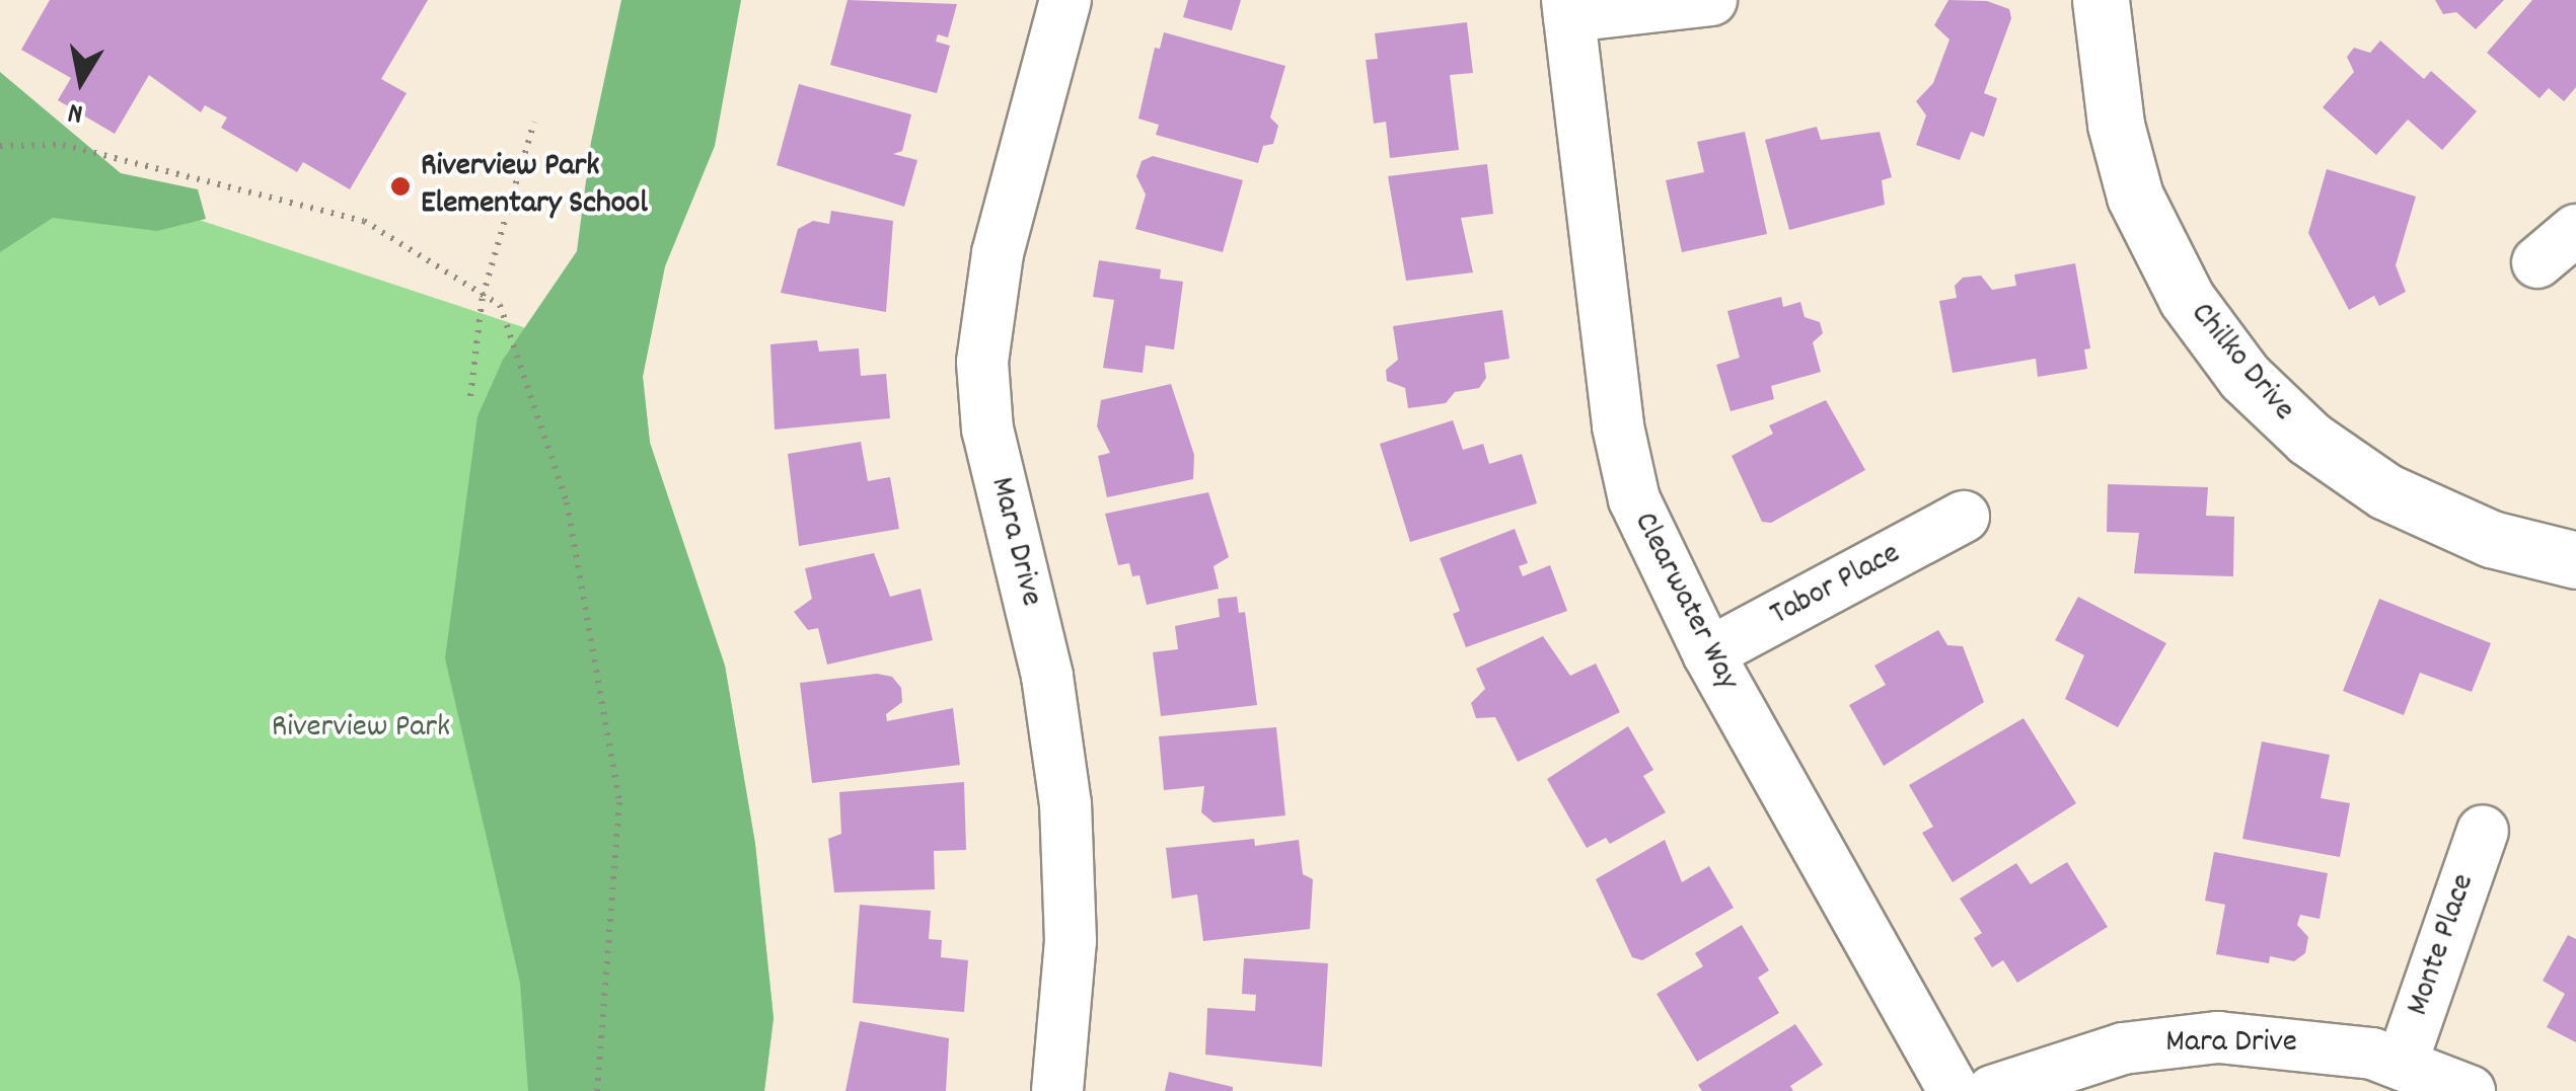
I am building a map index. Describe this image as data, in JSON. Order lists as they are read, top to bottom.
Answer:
{
  "streets": {
    "street": [
      "Chilko Drive",
      "Mara Drive",
      "Tabor Place",
      "Clearwater Way",
      "Monte Place"
    ]
  },
  "crossings": [
    ["Mara Drive", "Monte Place"],
    ["Tabor Place", "Clearwater Way"]
  ],
  "parks": ["Riverview Park"],
  "places": ["Riverview Park Elementary School"],
  "north": "bottom"
}
